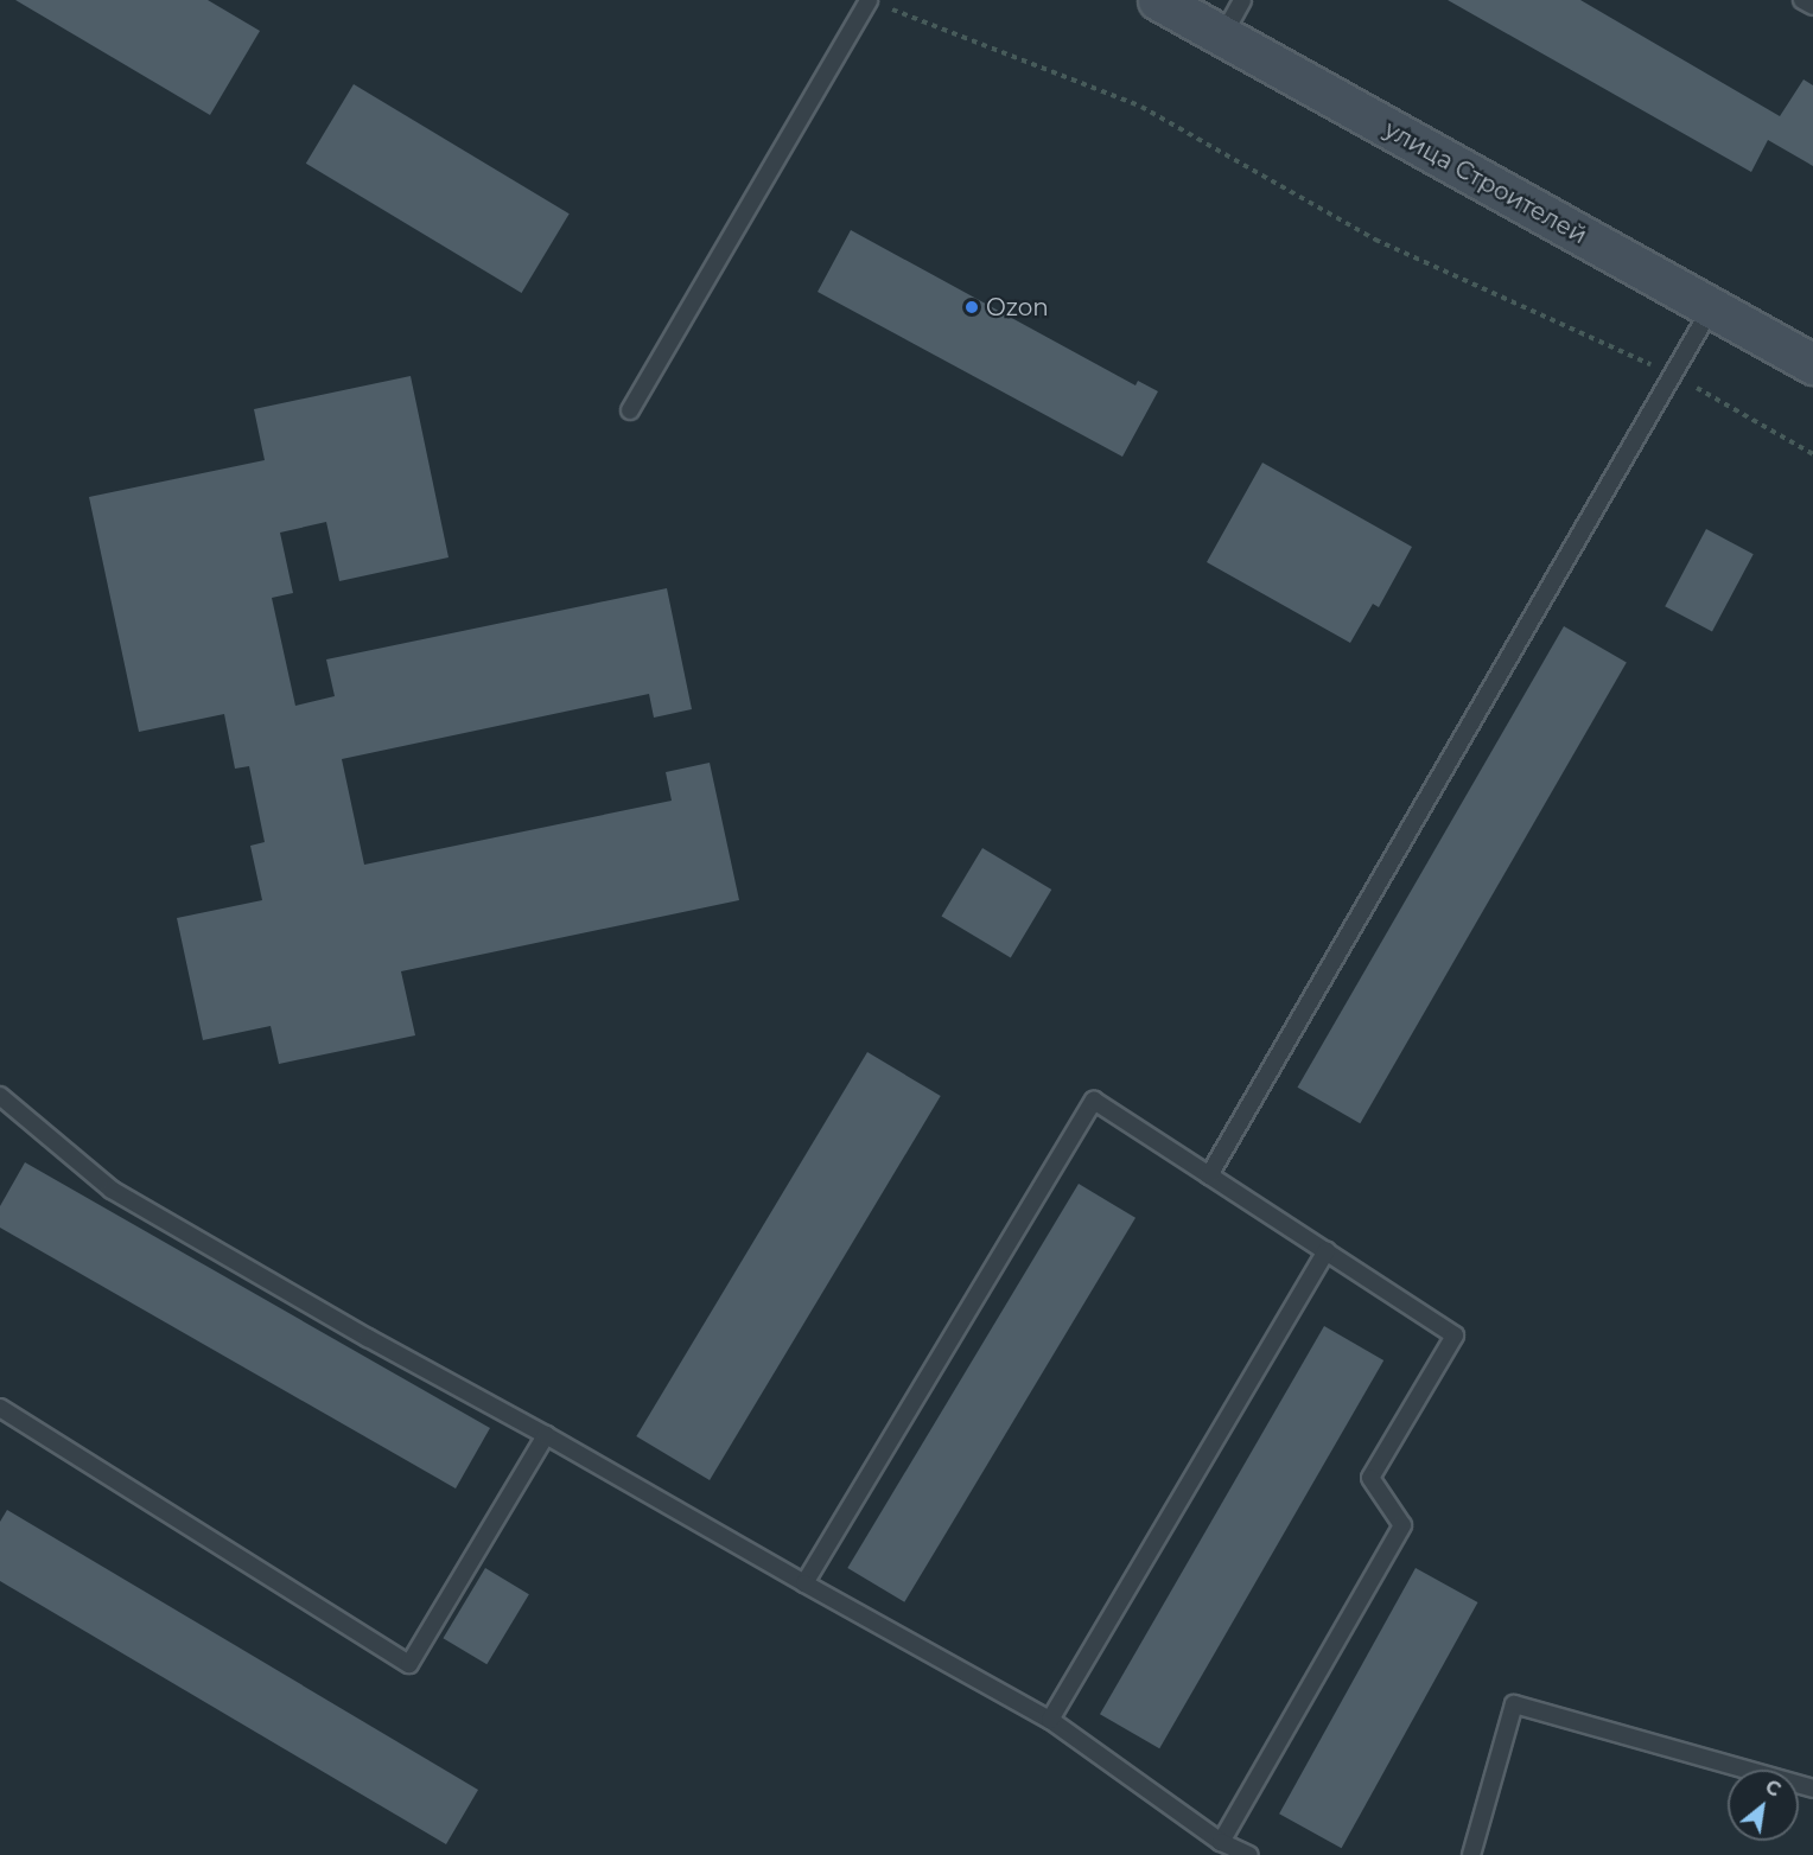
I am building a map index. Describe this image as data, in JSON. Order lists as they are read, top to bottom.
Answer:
{
  "streets": {
    "main road": ["улица Строителей"]
  },
  "places": ["Ozon"],
  "north": "top right"
}
